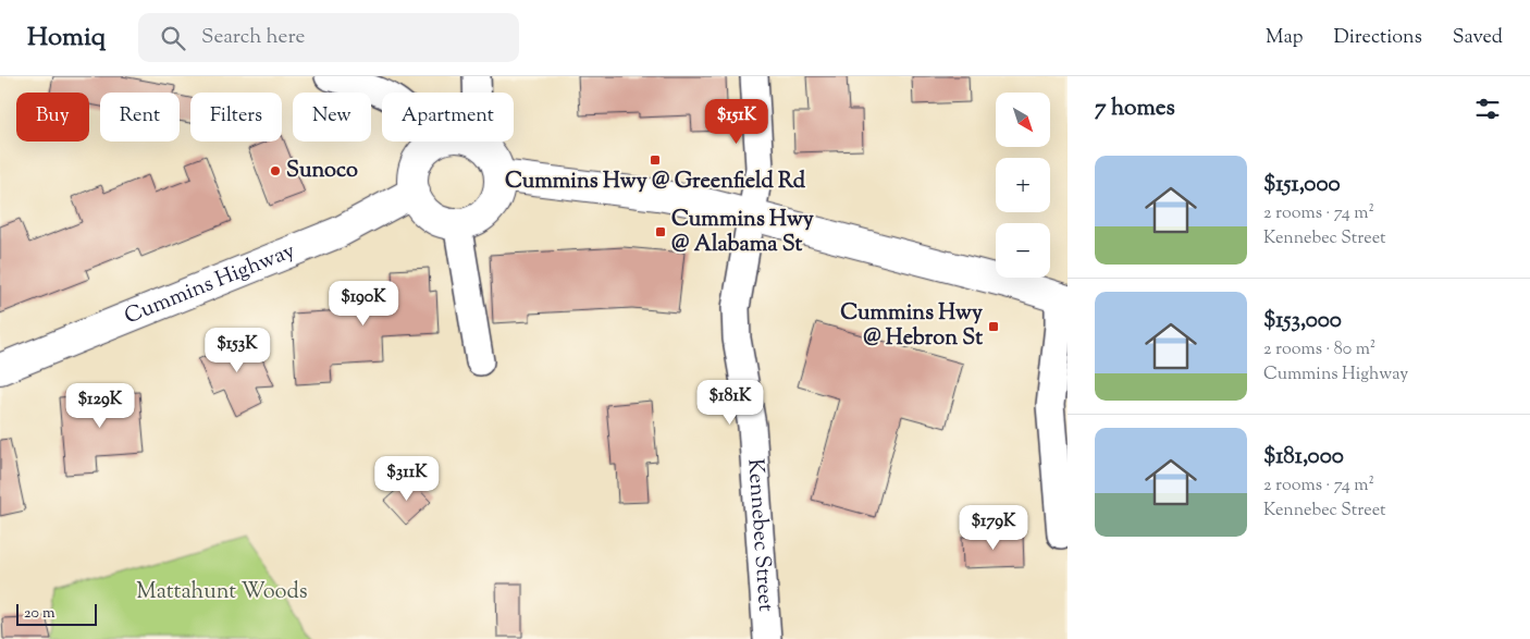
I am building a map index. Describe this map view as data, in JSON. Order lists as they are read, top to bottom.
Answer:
{
  "streets": {
    "main road": ["Cummins Highway"],
    "street": ["Kennebec Street"]
  },
  "parks": ["Mattahunt Woods"],
  "places": {
    "transit": ["Cummins Hwy @ Greenfield Rd", "Cummins Hwy @ Alabama St", "Cummins Hwy @ Hebron St"],
    "other": ["Sunoco"]
  },
  "scale_bar": "20 m",
  "north": "bottom right",
  "page": {
    "header": "Homiq",
    "search": "Search here",
    "nav": ["Map", "Directions", "Saved"],
    "heading": "7 homes",
    "map_buttons": ["+", "−"],
    "chip": [
      "Buy",
      "Rent",
      "Filters",
      "New",
      "Apartment"
    ],
    "price": [
      "$151K",
      "$190K",
      "$153K",
      "$181K",
      "$129K",
      "$311K",
      "$179K"
    ],
    "list": [
      {
        "name": "$151,000",
        "note": "2 rooms · 74 m² · Kennebec Street"
      },
      {
        "name": "$153,000",
        "note": "2 rooms · 80 m² · Cummins Highway"
      },
      {
        "name": "$181,000",
        "note": "2 rooms · 74 m² · Kennebec Street"
      }
    ],
    "scale": "20 m"
  }
}
